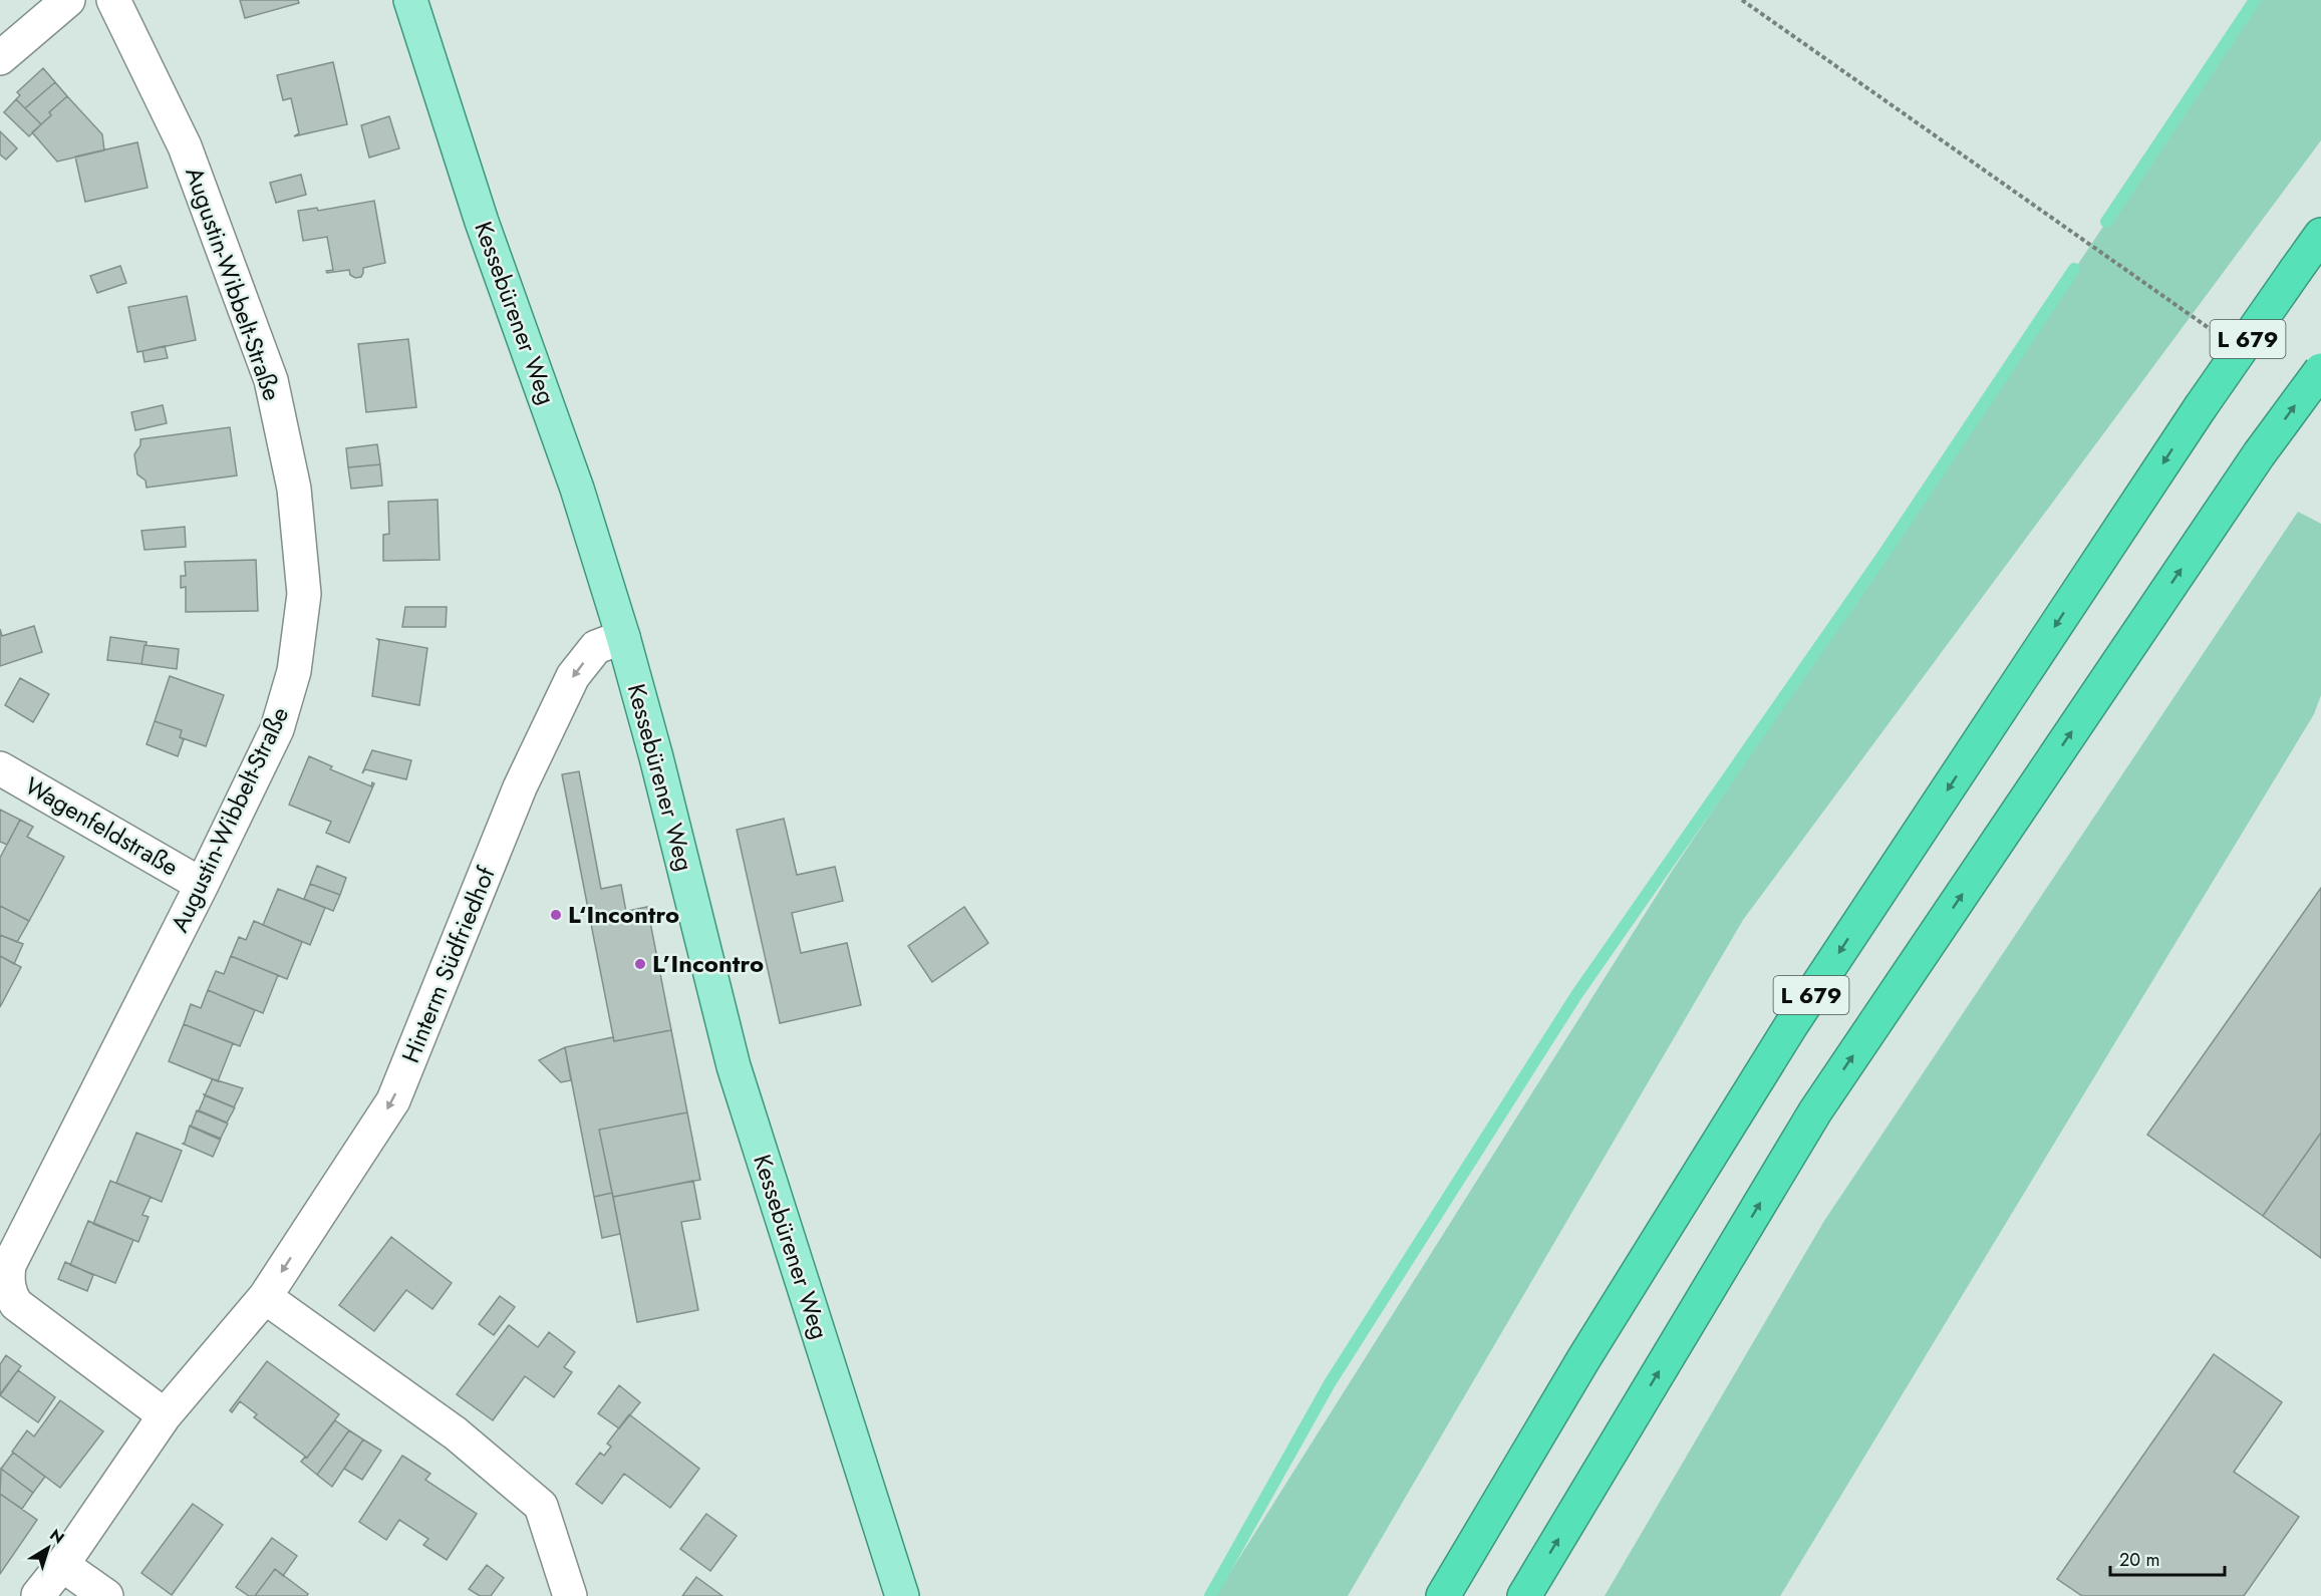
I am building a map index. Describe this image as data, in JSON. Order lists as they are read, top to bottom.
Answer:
{
  "streets": {
    "highway": ["L 679"],
    "main road": ["Kessebürener Weg"],
    "street": ["Augustin-Wibbelt-Straße", "Wagenfeldstraße", "Hinterm Südfriedhof"]
  },
  "crossings": [
    ["Augustin-Wibbelt-Straße", "Wagenfeldstraße"],
    ["Augustin-Wibbelt-Straße", "Hinterm Südfriedhof"],
    ["Kessebürener Weg", "Hinterm Südfriedhof"]
  ],
  "one_way": ["Hinterm Südfriedhof"],
  "places": ["L‘Incontro", "L’Incontro"],
  "scale_bar": "20 m",
  "north": "top right"
}
